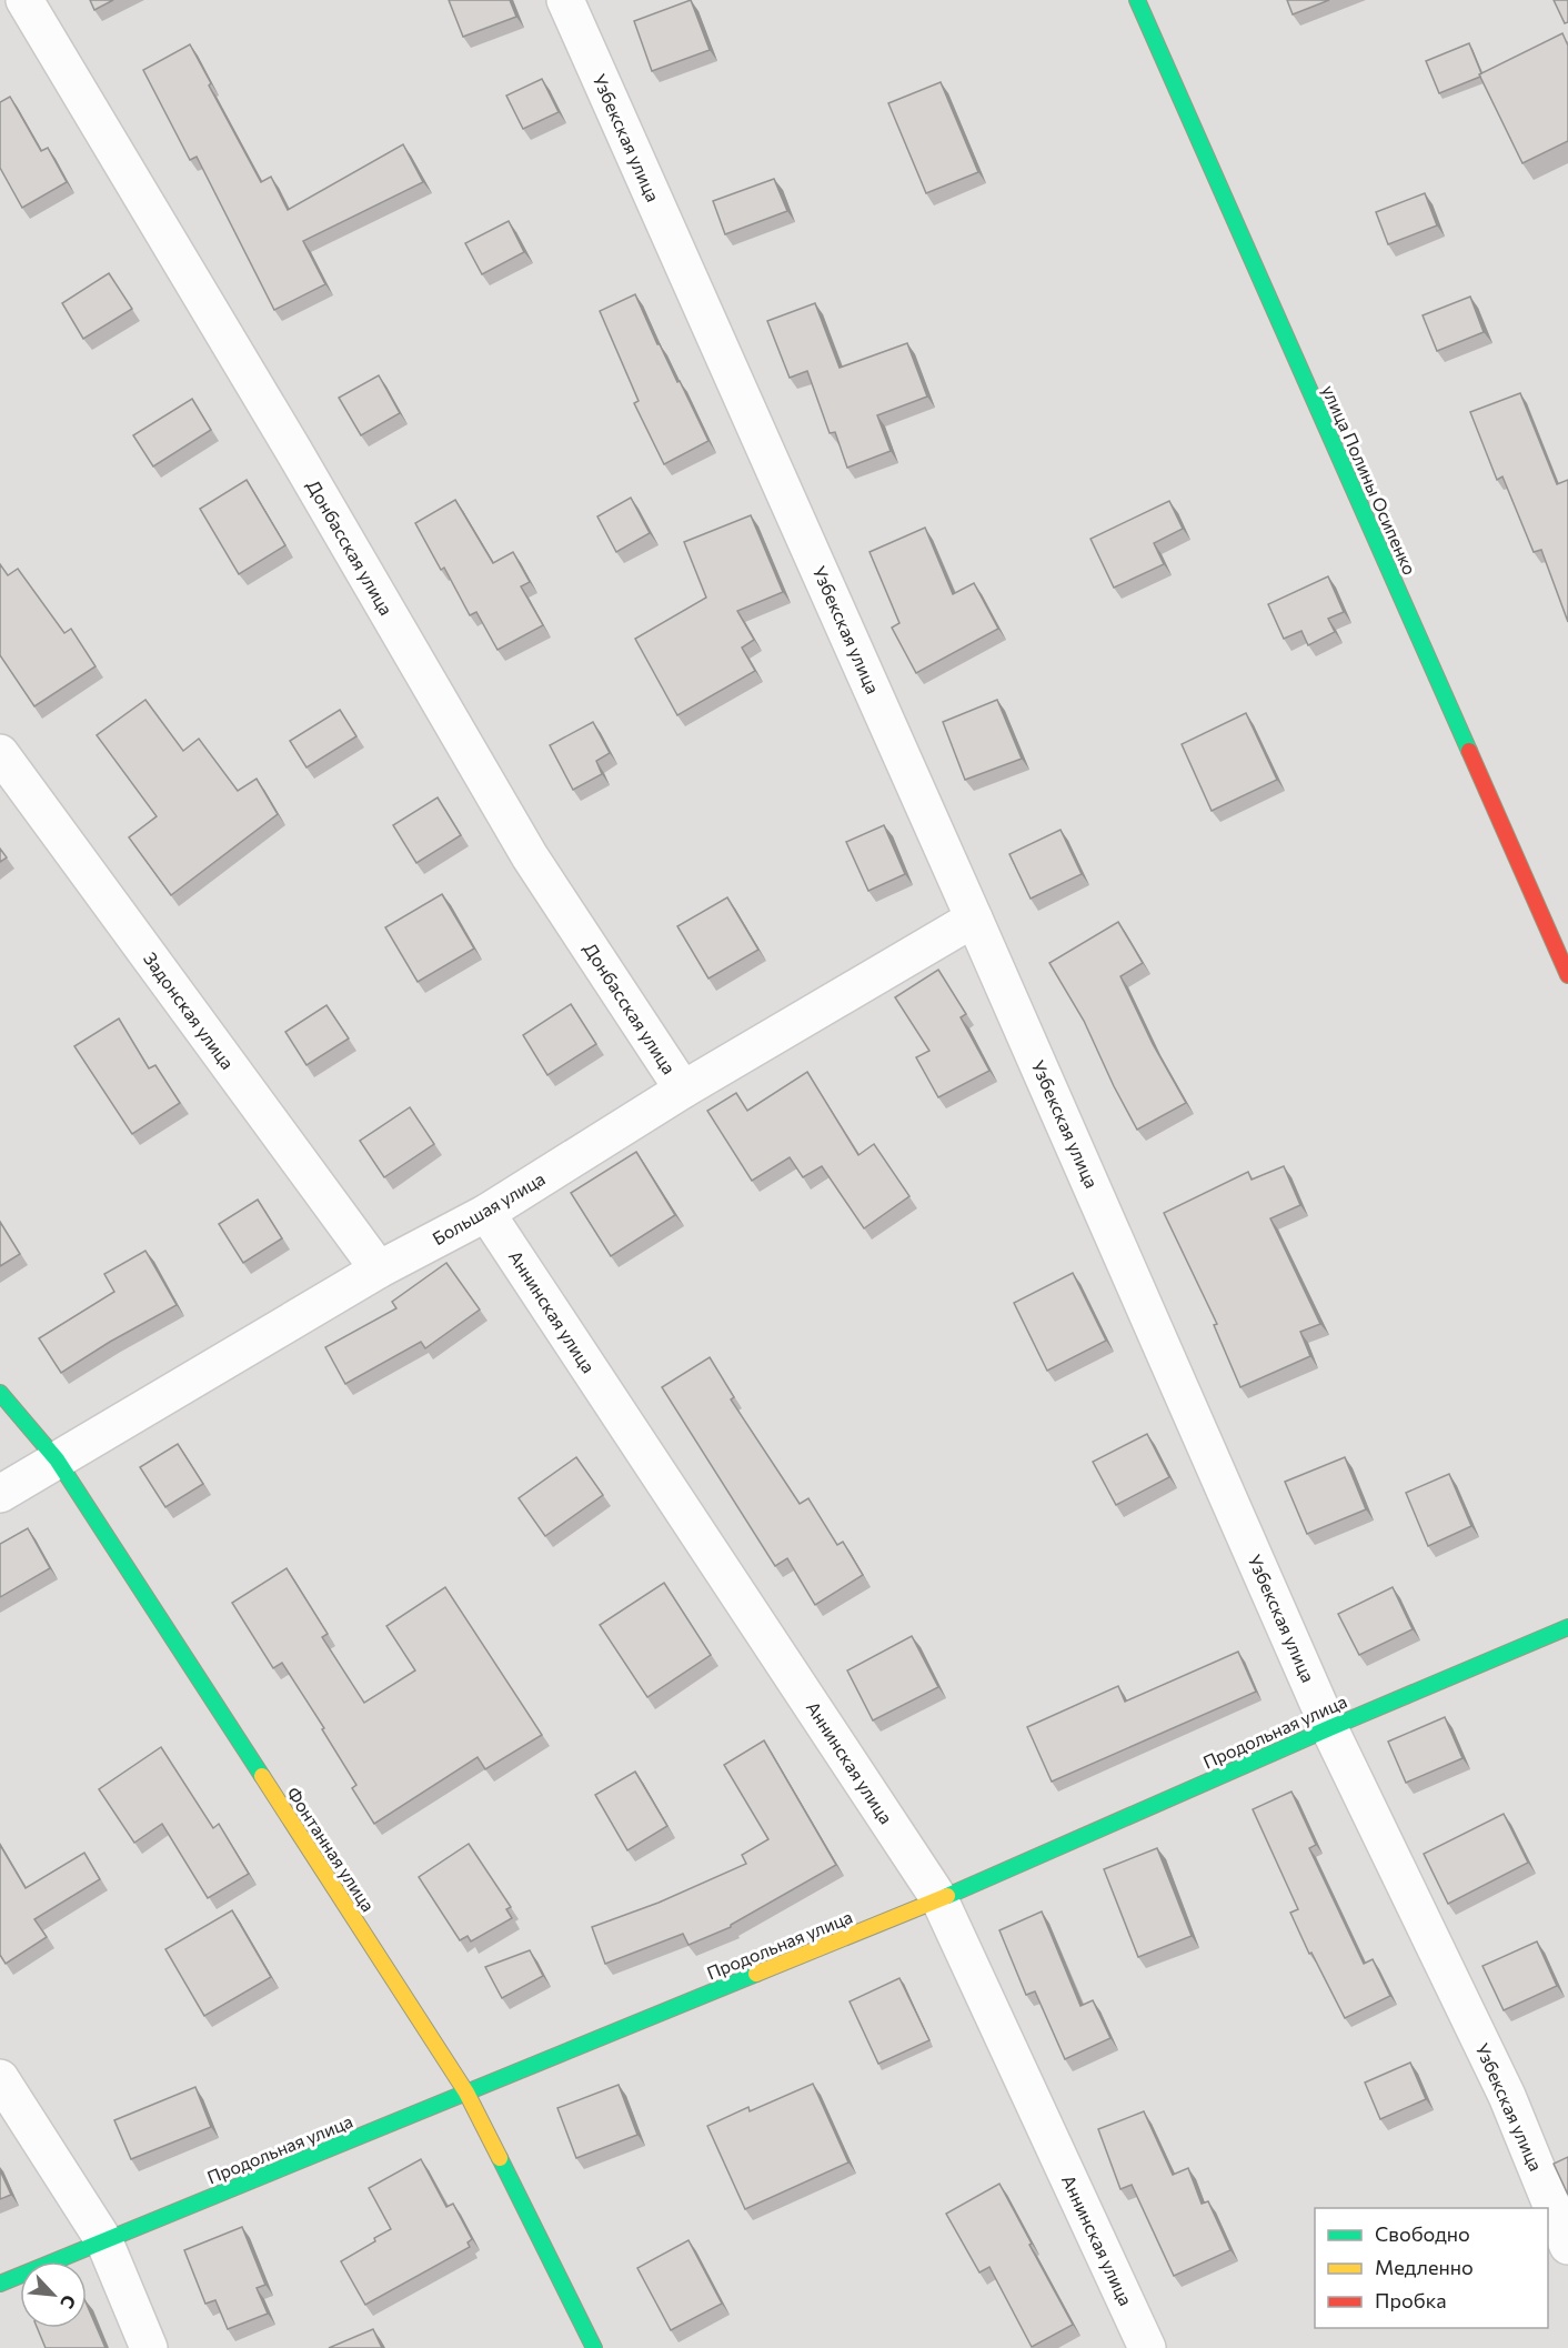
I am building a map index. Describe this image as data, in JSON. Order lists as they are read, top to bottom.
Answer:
{
  "streets": {
    "main road": ["улица Полины Осипенко", "Продольная улица", "Фонтанная улица"],
    "street": [
      "Узбекская улица",
      "Донбасская улица",
      "Задонская улица",
      "Большая улица",
      "Аннинская улица"
    ]
  },
  "crossings": [
    ["Узбекская улица", "Большая улица"],
    ["Узбекская улица", "Продольная улица"],
    ["Донбасская улица", "Большая улица"],
    ["Задонская улица", "Большая улица"],
    ["Большая улица", "Аннинская улица"],
    ["Большая улица", "Фонтанная улица"],
    ["Аннинская улица", "Продольная улица"],
    ["Продольная улица", "Фонтанная улица"]
  ],
  "legend": ["Свободно", "Медленно", "Пробка"],
  "north": "bottom right"
}
